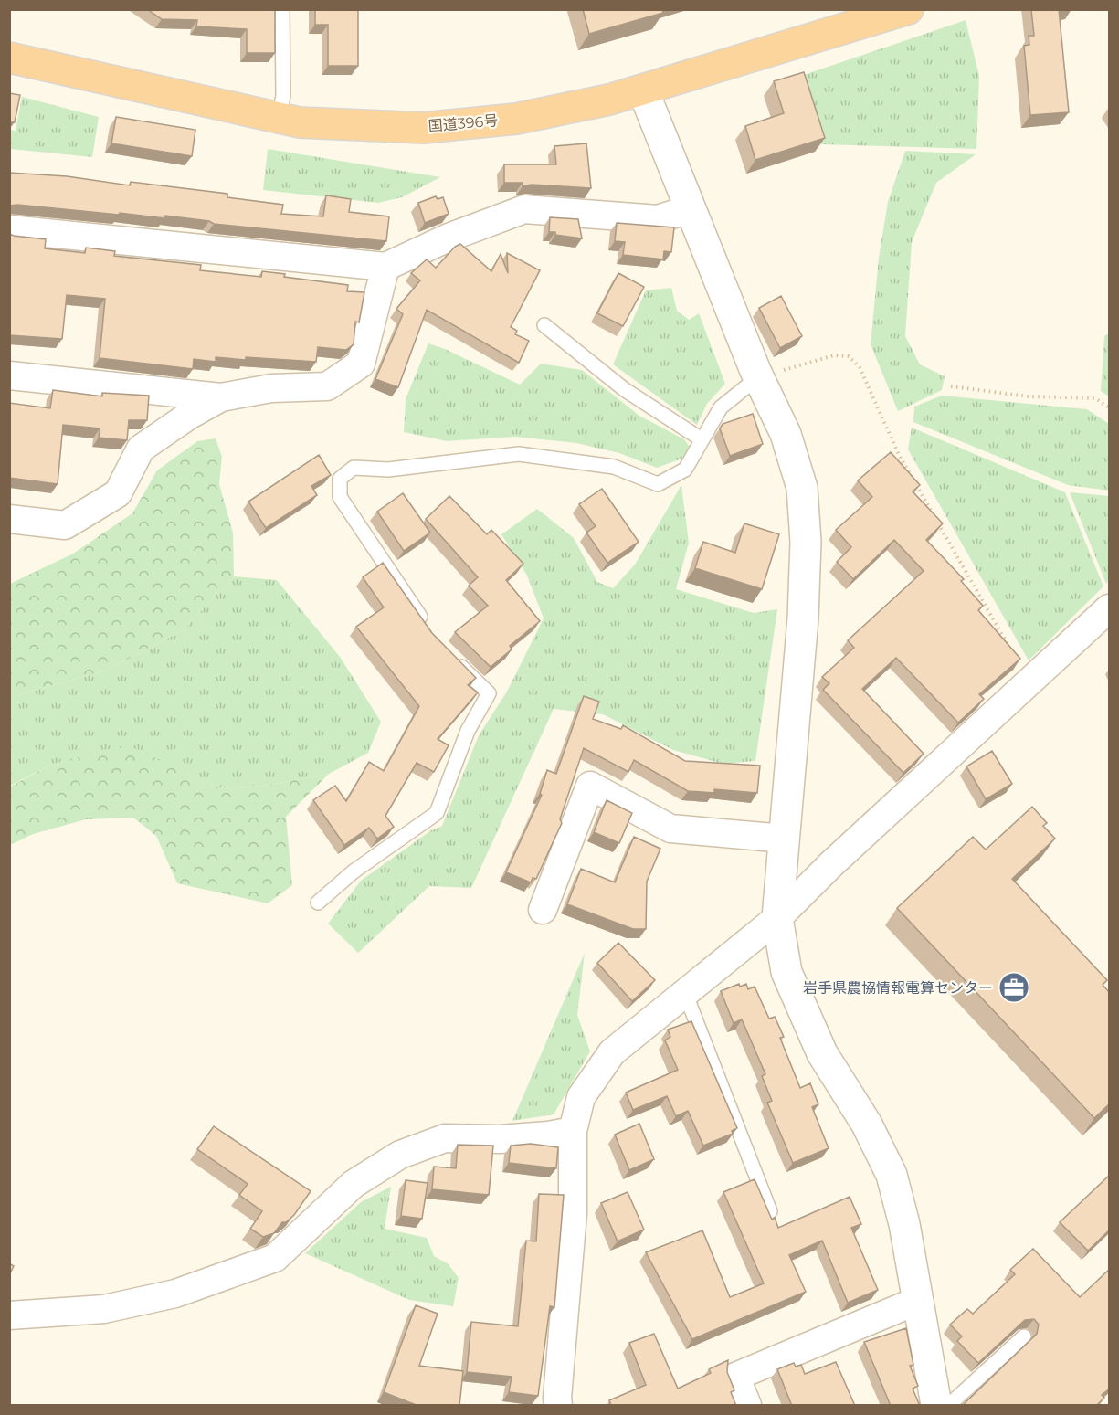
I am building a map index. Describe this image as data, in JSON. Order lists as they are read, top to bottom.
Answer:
{
  "streets": {
    "highway": ["国道396号"]
  },
  "places": {
    "office": ["岩手県農協情報電算センター"]
  }
}
